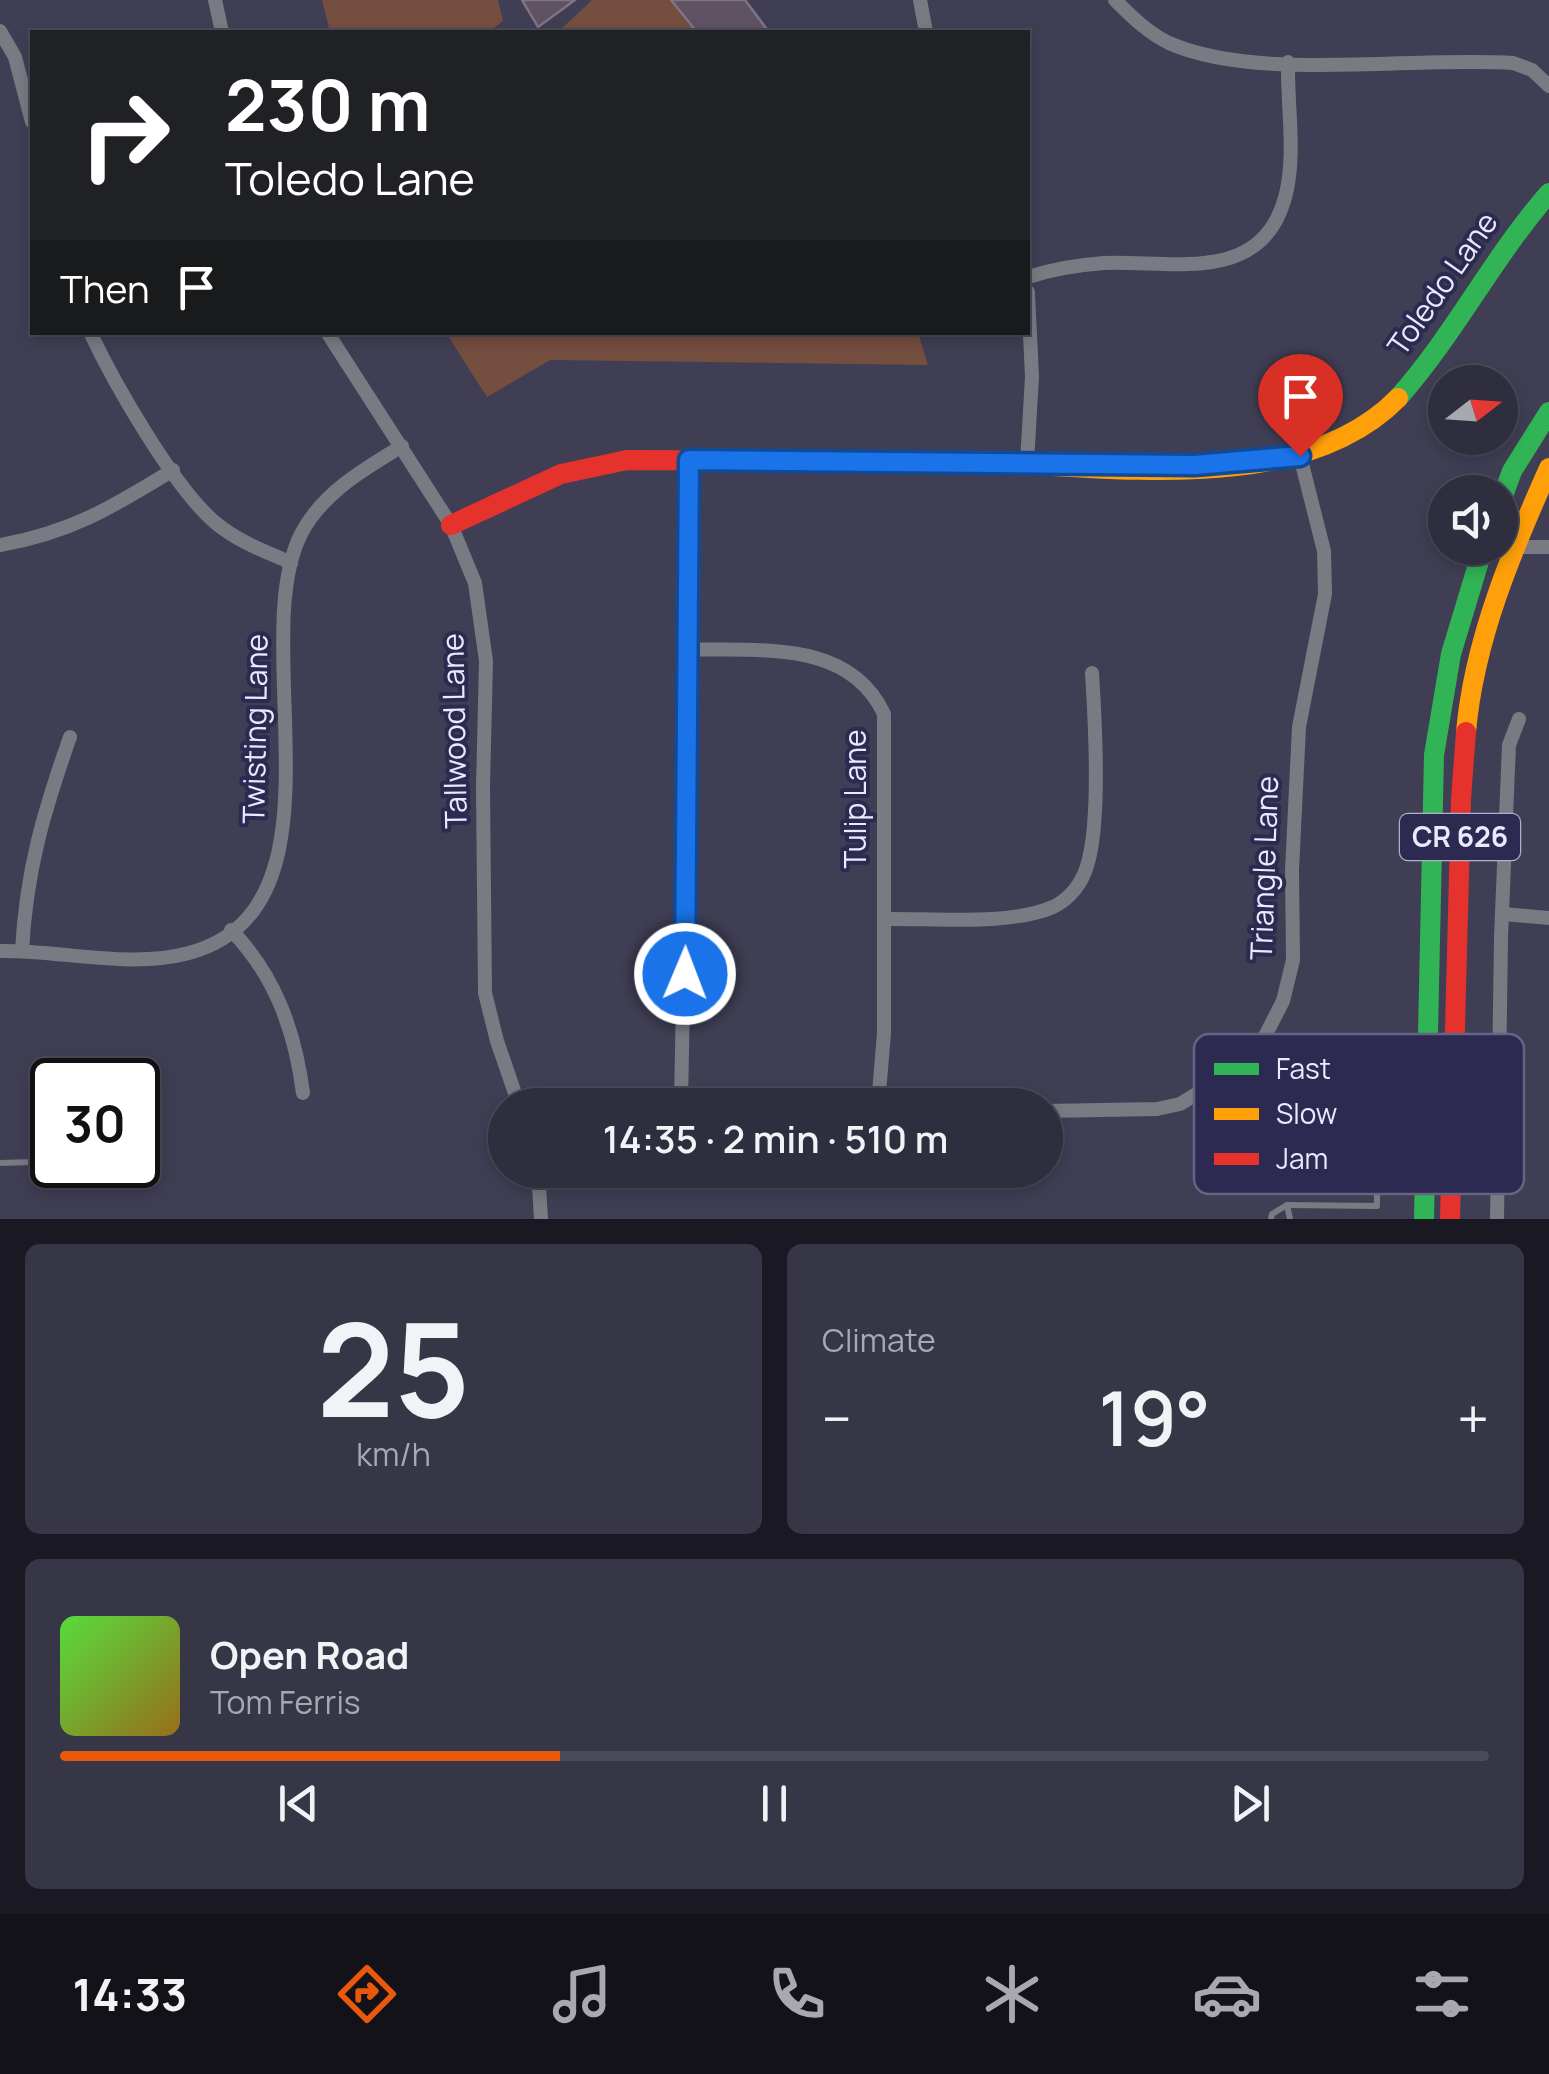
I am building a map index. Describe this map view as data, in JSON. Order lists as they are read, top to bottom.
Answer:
{
  "streets": {
    "main road": ["Toledo Lane", "CR 626"],
    "street": [
      "Twisting Lane",
      "Tallwood Lane",
      "Tulip Lane",
      "Triangle Lane"
    ]
  },
  "crossings": [
    ["Toledo Lane", "Tallwood Lane"],
    ["Toledo Lane", "Triangle Lane"],
    ["Twisting Lane", "Tallwood Lane"]
  ],
  "legend": ["Fast", "Slow", "Jam"],
  "north": "right",
  "page": {
    "turn": ["230 m", "Toledo Lane"],
    "then": "Then",
    "limit": "30",
    "trip": "14:35 · 2 min · 510 m",
    "tile": [
      ["25", "km/h"],
      "Climate"
    ],
    "heat": ["−", "19°", "+"],
    "song": ["Open Road", "Tom Ferris"],
    "tabs": "14:33"
  }
}
